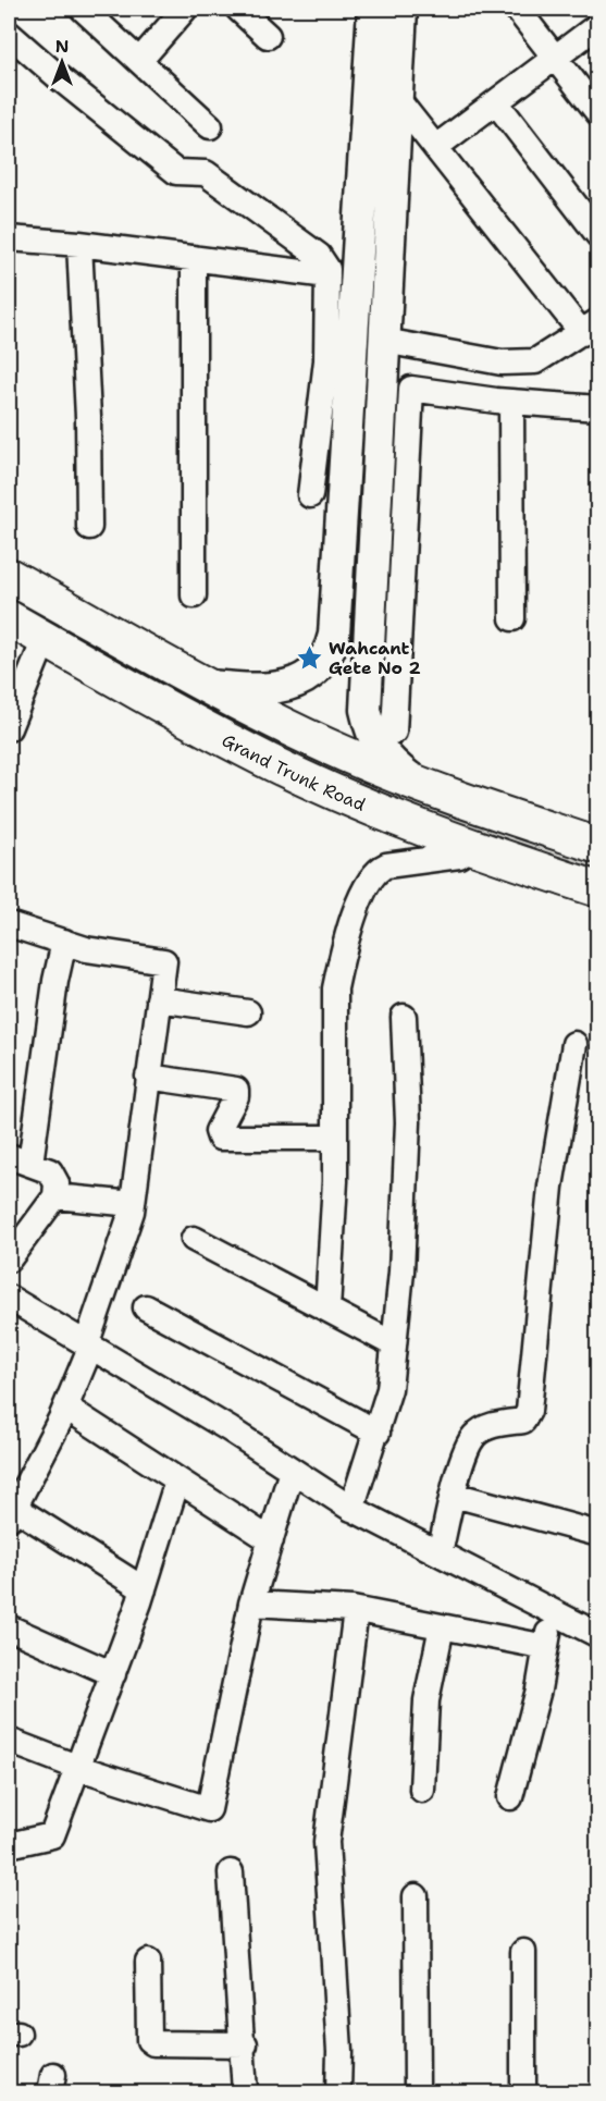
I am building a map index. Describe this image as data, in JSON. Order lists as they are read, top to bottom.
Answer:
{
  "streets": {
    "highway": ["Grand Trunk Road"]
  },
  "places": {
    "place": ["Wahcant Gete No 2"]
  },
  "north": "top"
}
